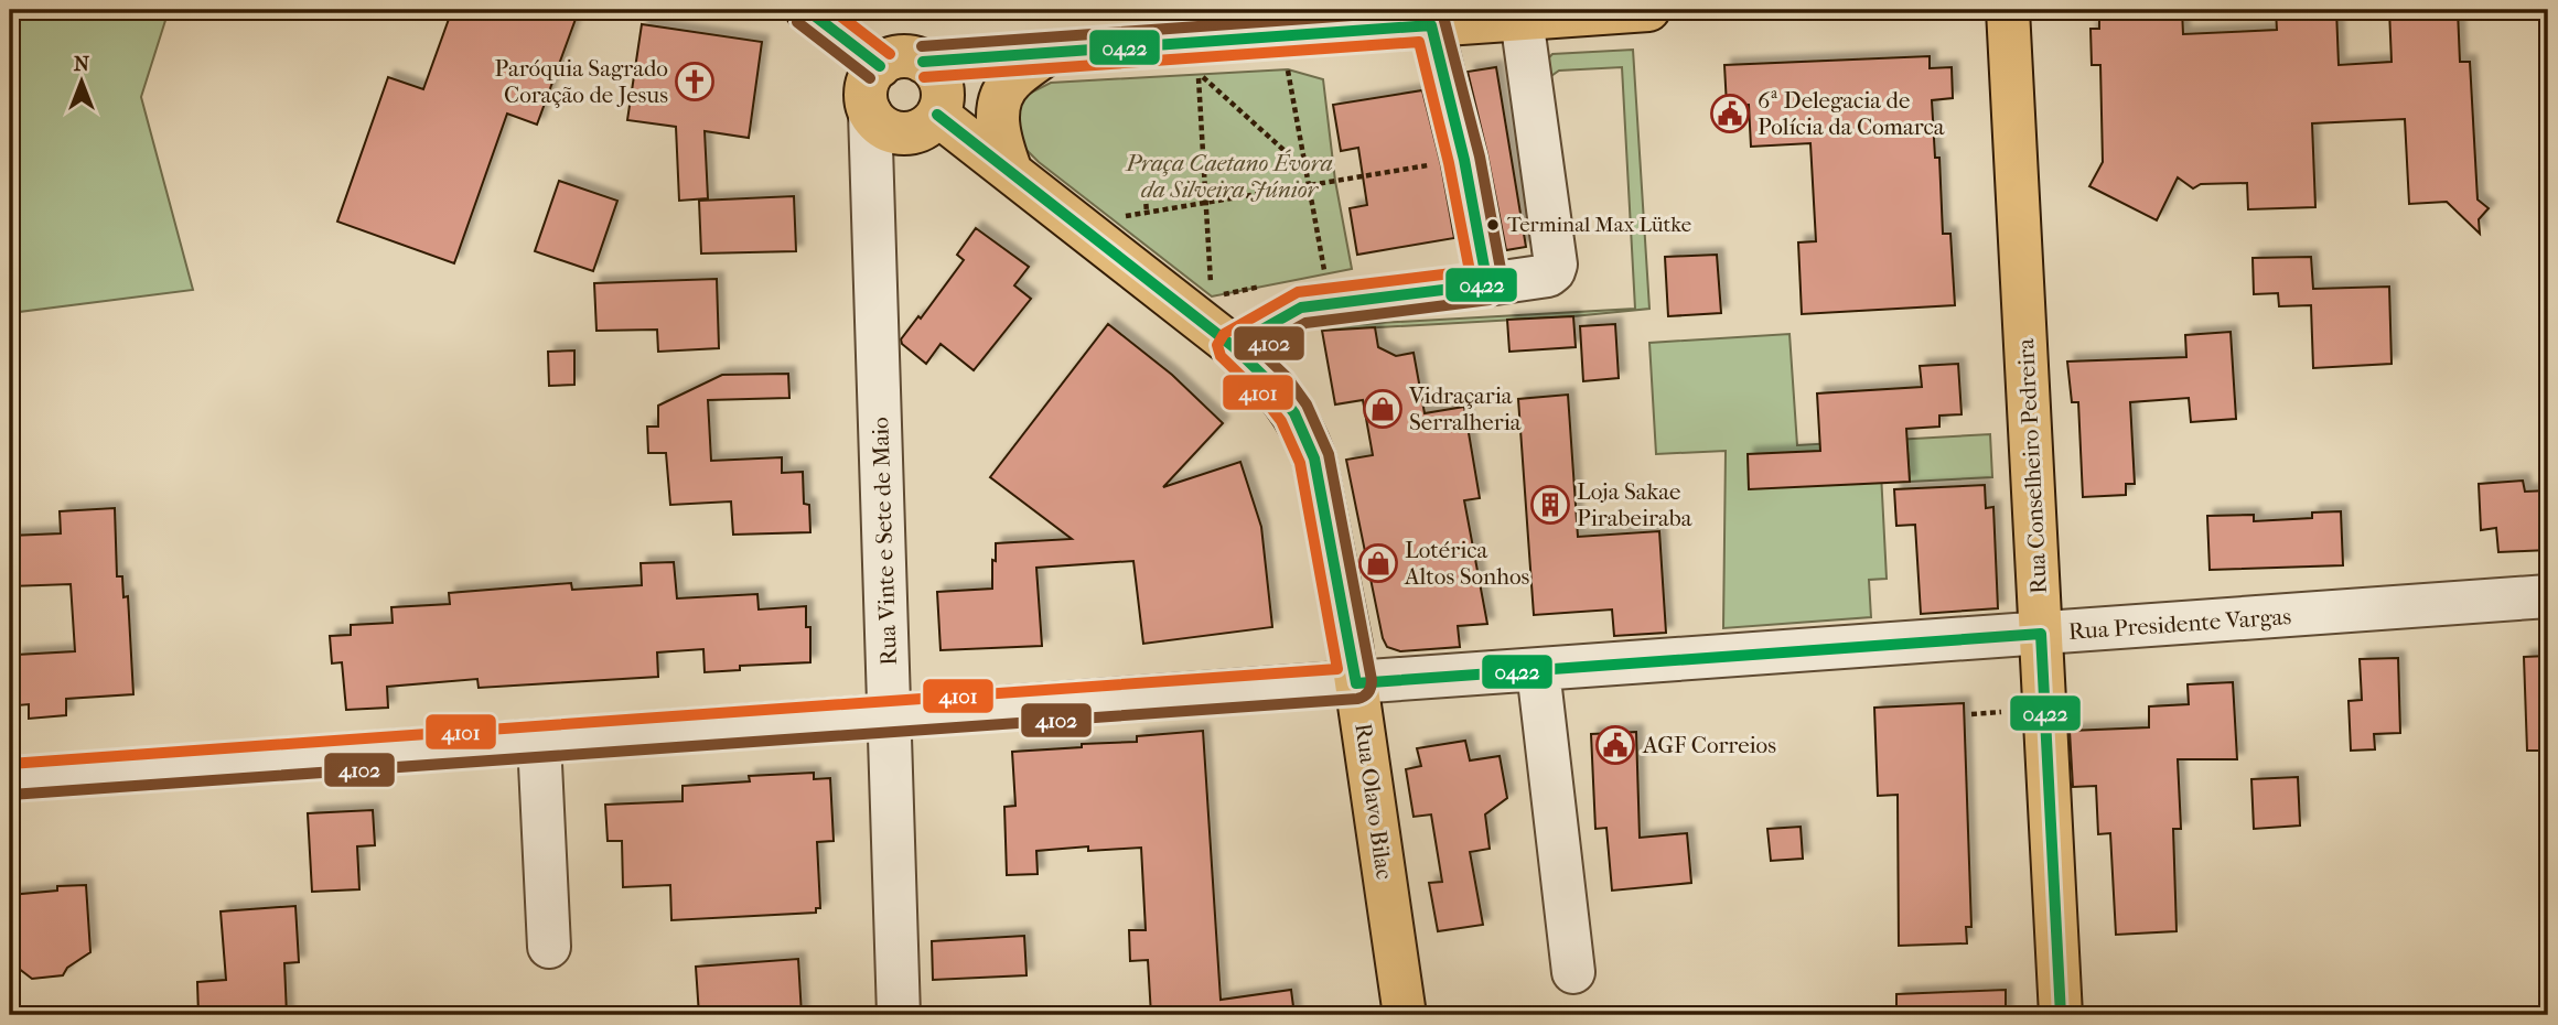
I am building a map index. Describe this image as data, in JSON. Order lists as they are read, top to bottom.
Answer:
{
  "streets": {
    "main road": ["Rua Conselheiro Pedreira", "Rua Olavo Bilac"],
    "street": ["Rua Vinte e Sete de Maio", "Rua Presidente Vargas"]
  },
  "crossings": [
    ["Rua Conselheiro Pedreira", "Rua Presidente Vargas"],
    ["Rua Vinte e Sete de Maio", "Rua Presidente Vargas"],
    ["Rua Vinte e Sete de Maio", "Rua Olavo Bilac"],
    ["Rua Presidente Vargas", "Rua Olavo Bilac"]
  ],
  "parks": ["Praça Caetano Évora da Silveira Júnior"],
  "places": {
    "church": ["Paróquia Sagrado Coração de Jesus"],
    "public building": ["6ª Delegacia de Polícia da Comarca", "AGF Correios"],
    "other": ["Terminal Max Lütke"],
    "shop": ["Vidraçaria Serralheria", "Lotérica Altos Sonhos"],
    "building": ["Loja Sakae Pirabeiraba"]
  },
  "lines": ["transit line 0422", "transit line 4102", "transit line 4101"],
  "north": "top"
}
